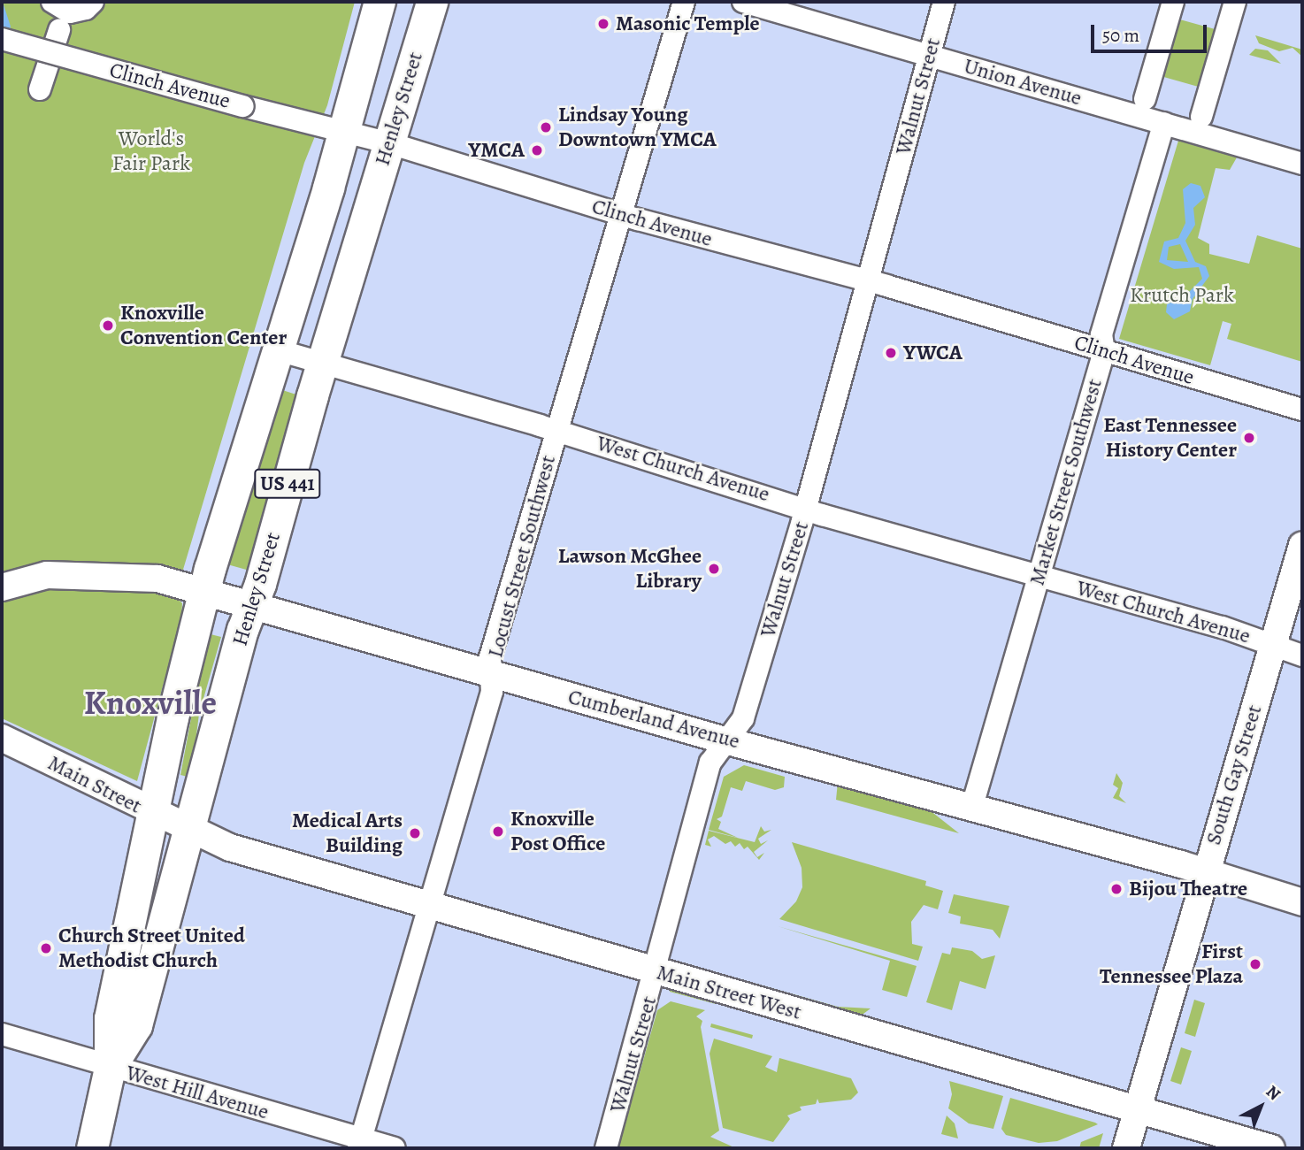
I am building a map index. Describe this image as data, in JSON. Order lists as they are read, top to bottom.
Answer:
{
  "streets": {
    "highway": ["Henley Street", "US 441"],
    "main road": [
      "Cumberland Avenue",
      "South Gay Street",
      "Main Street",
      "Main Street West"
    ],
    "street": [
      "Union Avenue",
      "Clinch Avenue",
      "Walnut Street",
      "West Church Avenue",
      "Market Street Southwest",
      "Locust Street Southwest",
      "West Hill Avenue"
    ]
  },
  "crossings": [
    ["Union Avenue", "Walnut Street"],
    ["Union Avenue", "Market Street Southwest"],
    ["Clinch Avenue", "Walnut Street"],
    ["Clinch Avenue", "Henley Street"],
    ["Clinch Avenue", "Market Street Southwest"],
    ["Clinch Avenue", "Locust Street Southwest"],
    ["Walnut Street", "West Church Avenue"],
    ["Walnut Street", "Cumberland Avenue"],
    ["Walnut Street", "Main Street West"],
    ["Henley Street", "West Church Avenue"],
    ["Henley Street", "Cumberland Avenue"],
    ["Henley Street", "Main Street"],
    ["Henley Street", "Main Street West"],
    ["Henley Street", "West Hill Avenue"],
    ["West Church Avenue", "Market Street Southwest"],
    ["West Church Avenue", "Locust Street Southwest"],
    ["West Church Avenue", "South Gay Street"],
    ["Market Street Southwest", "Cumberland Avenue"],
    ["Locust Street Southwest", "Cumberland Avenue"],
    ["Locust Street Southwest", "Main Street West"],
    ["Locust Street Southwest", "West Hill Avenue"],
    ["Cumberland Avenue", "South Gay Street"],
    ["South Gay Street", "Main Street West"],
    ["Main Street", "Main Street West"]
  ],
  "districts": ["Knoxville"],
  "parks": ["World's Fair Park", "Krutch Park"],
  "places": [
    "Masonic Temple",
    "Lindsay Young Downtown YMCA",
    "YMCA",
    "Knoxville Convention Center",
    "YWCA",
    "East Tennessee History Center",
    "Lawson McGhee Library",
    "Knoxville Post Office",
    "Medical Arts Building",
    "Bijou Theatre",
    "Church Street United Methodist Church",
    "First Tennessee Plaza"
  ],
  "scale_bar": "50 m",
  "north": "top right"
}
